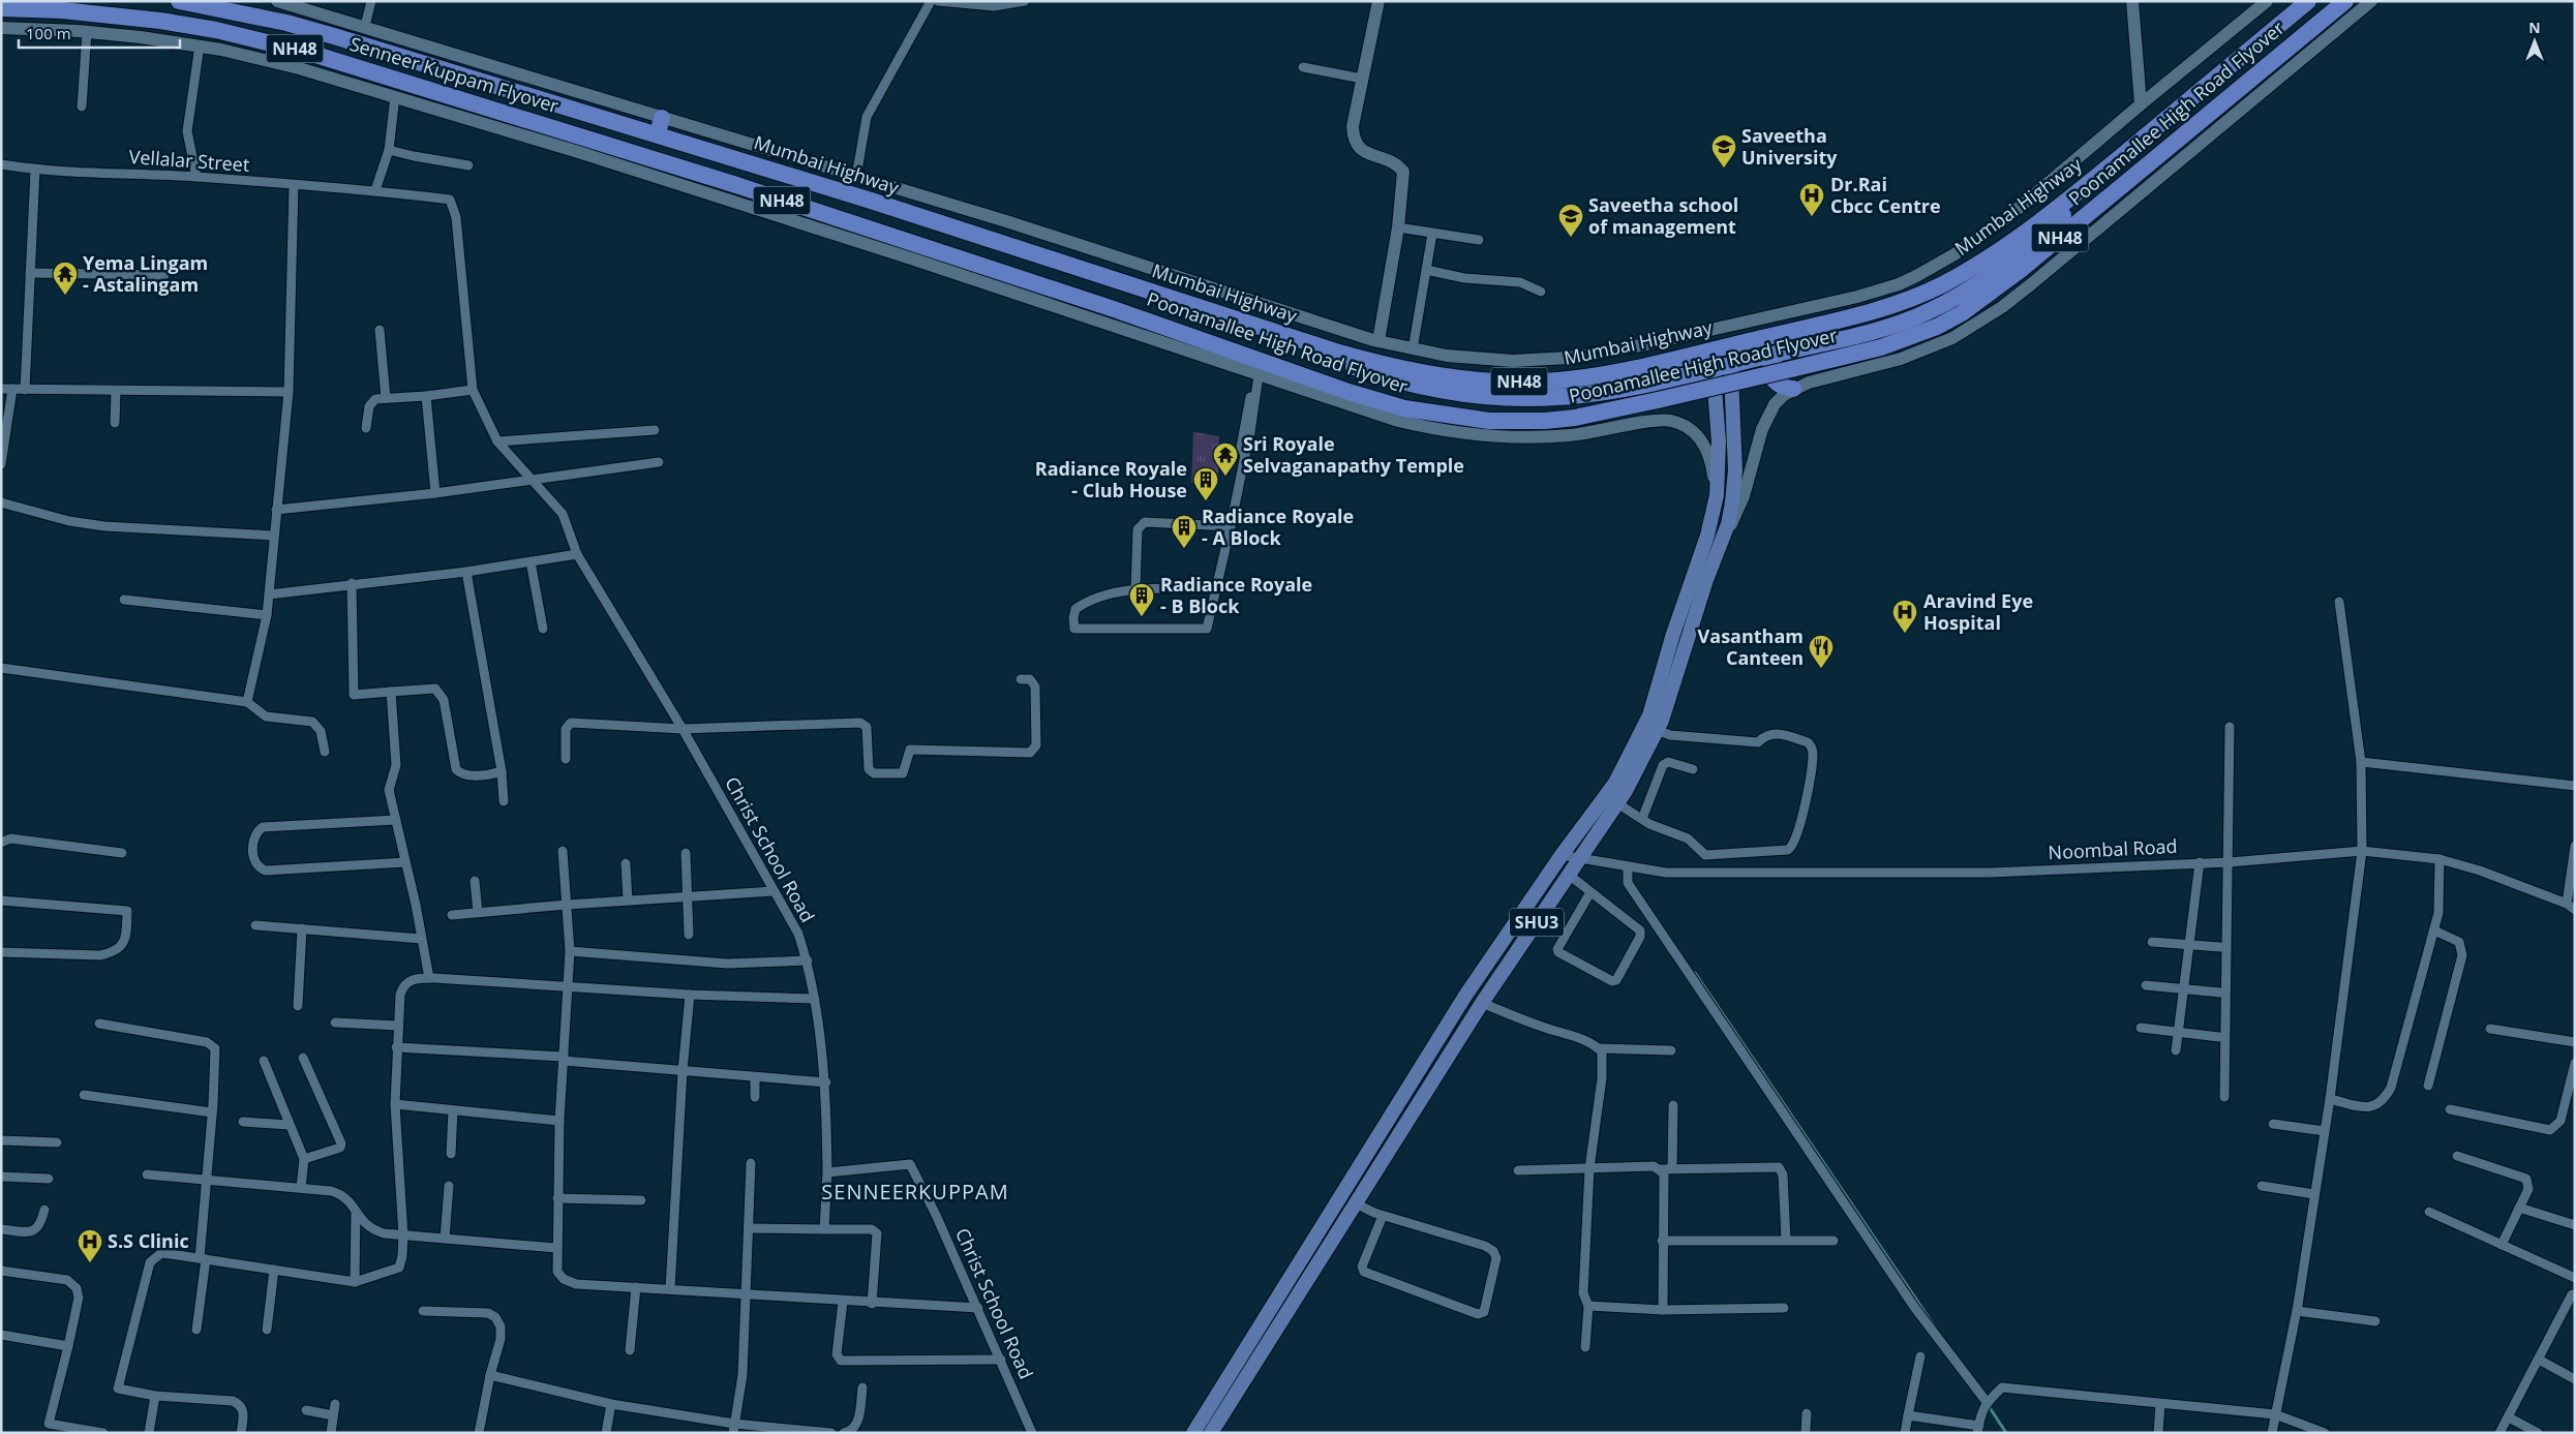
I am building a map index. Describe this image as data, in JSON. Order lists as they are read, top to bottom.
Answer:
{
  "streets": {
    "highway": [
      "NH48",
      "Senneer Kuppam Flyover",
      "Poonamallee High Road Flyover",
      "Mumbai Highway"
    ],
    "main road": ["SHU3"],
    "street": ["Vellalar Street", "Christ School Road", "Noombal Road"]
  },
  "crossings": [
    ["Senneer Kuppam Flyover", "Poonamallee High Road Flyover"],
    ["Senneer Kuppam Flyover", "Mumbai Highway"],
    ["Vellalar Street", "Christ School Road"],
    ["Noombal Road", "SHU3"]
  ],
  "districts": ["SENNEERKUPPAM"],
  "places": {
    "school or university": ["Saveetha University", "Saveetha school of management"],
    "hospital": ["Dr.Rai Cbcc Centre", "Aravind Eye Hospital", "S.S Clinic"],
    "temple": ["Yema Lingam - Astalingam", "Sri Royale Selvaganapathy Temple"],
    "building": ["Radiance Royale - Club House", "Radiance Royale - A Block", "Radiance Royale - B Block"],
    "restaurant": ["Vasantham Canteen"]
  },
  "scale_bar": "100 m",
  "north": "top"
}
